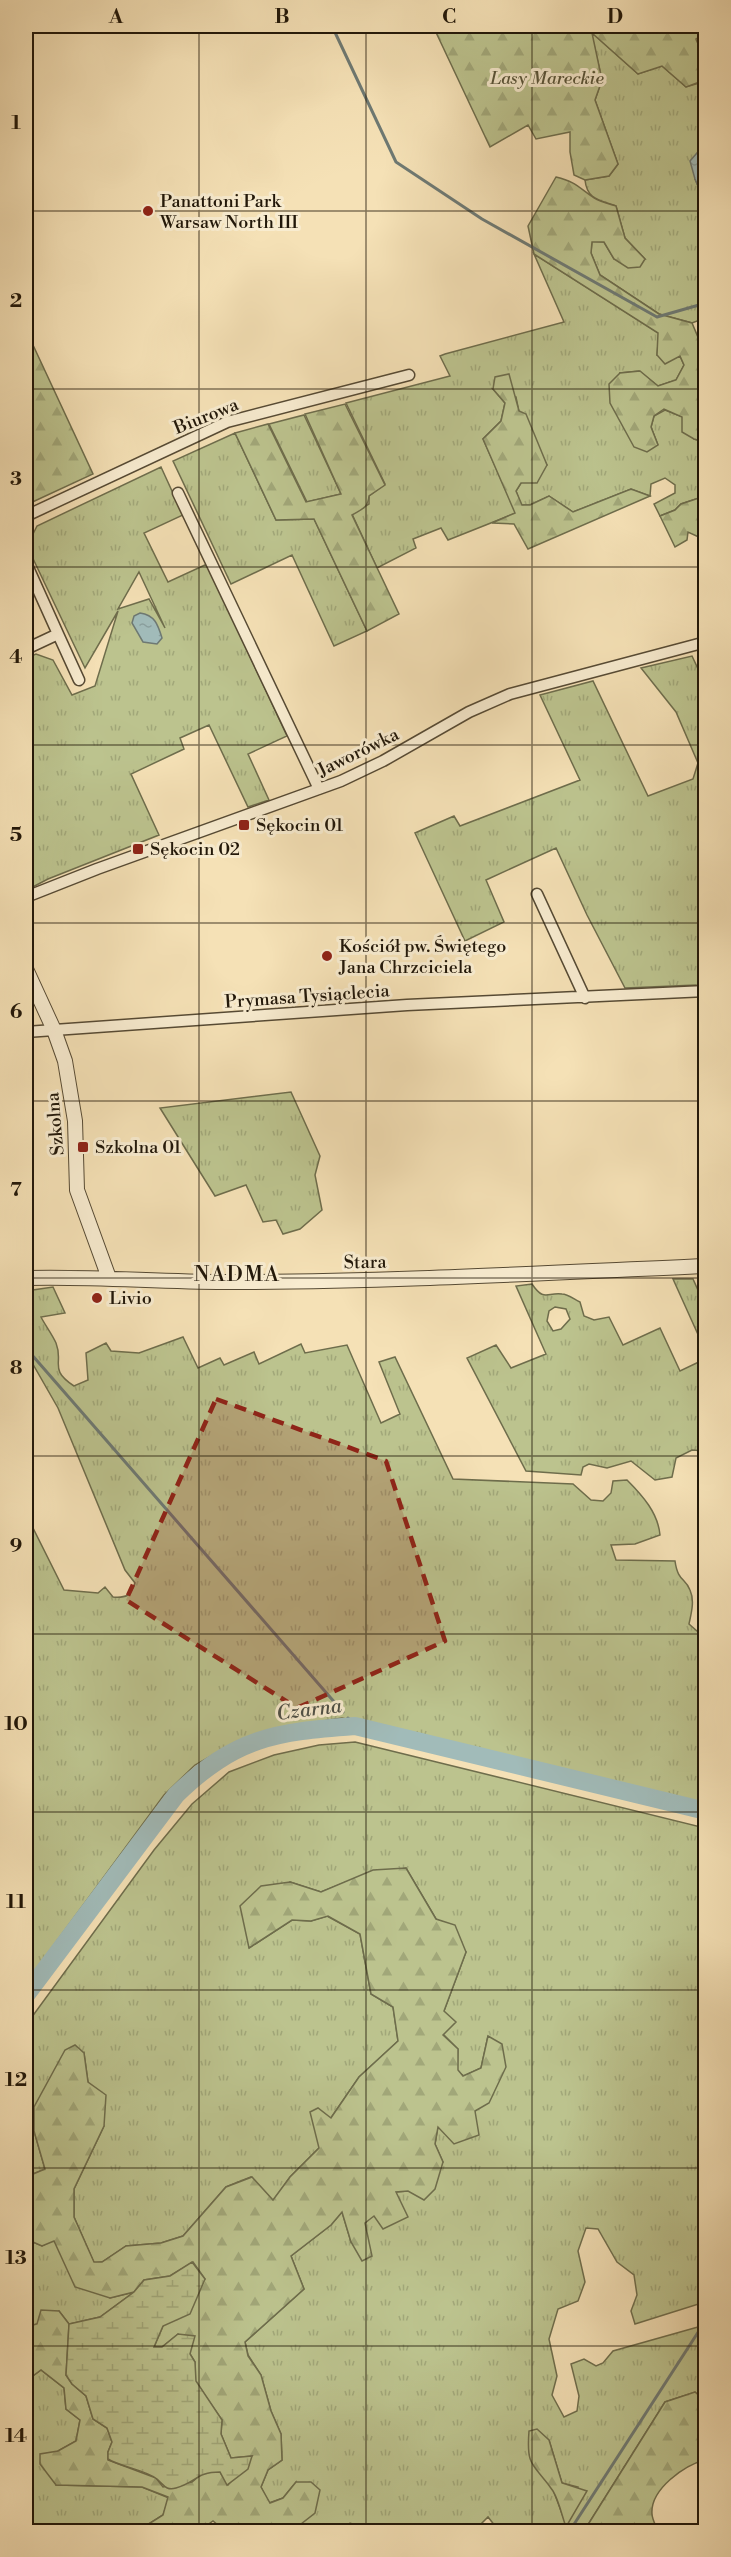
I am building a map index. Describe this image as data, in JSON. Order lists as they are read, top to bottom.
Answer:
{
  "streets": {
    "street": [
      "Biurowa",
      "Jaworówka",
      "Prymasa Tysiąclecia",
      "Szkolna",
      "Stara"
    ]
  },
  "crossings": [
    ["Prymasa Tysiąclecia", "Szkolna"],
    ["Szkolna", "Stara"]
  ],
  "districts": ["NADMA"],
  "water": ["Czarna"],
  "parks": ["Lasy Mareckie"],
  "places": {
    "other": ["Panattoni Park Warsaw North III", "Kościół pw. Świętego Jana Chrzciciela", "Livio"],
    "transit": ["Sękocin 01", "Sękocin 02", "Szkolna 01"]
  },
  "grid": {
    "columns": [
      "A",
      "B",
      "C",
      "D"
    ],
    "rows": [
      "1",
      "2",
      "3",
      "4",
      "5",
      "6",
      "7",
      "8",
      "9",
      "10",
      "11",
      "12",
      "13",
      "14"
    ]
  }
}
